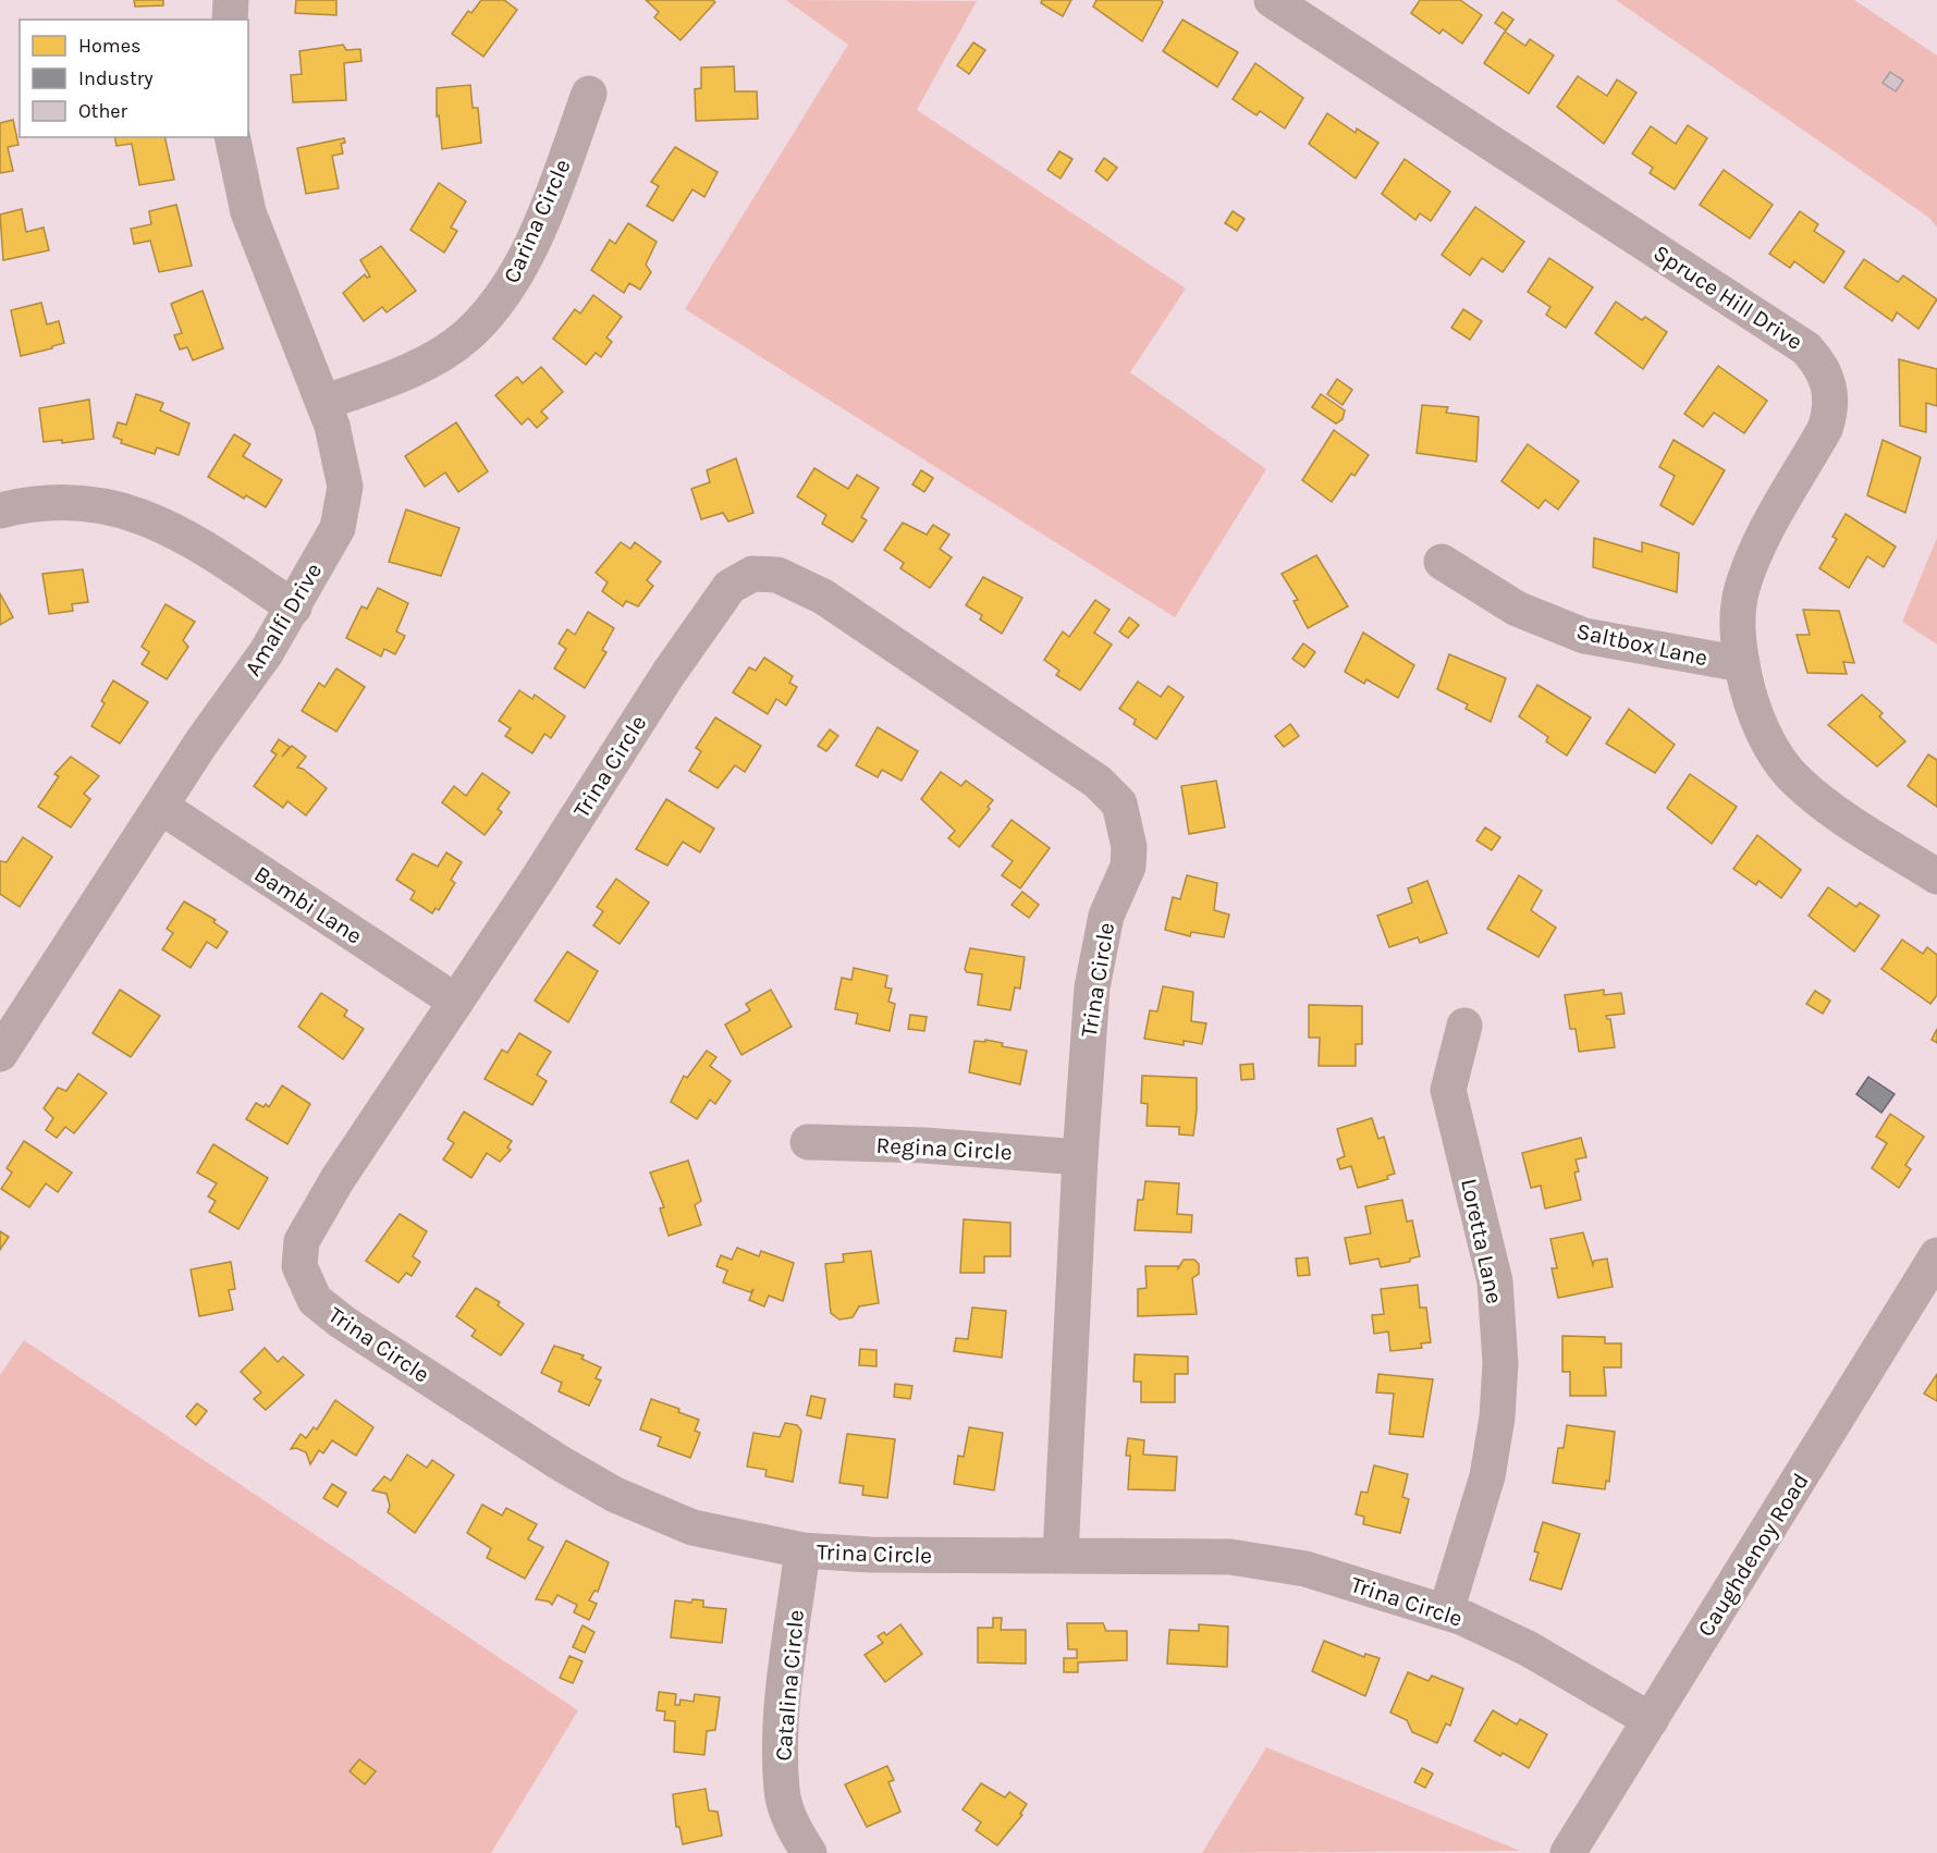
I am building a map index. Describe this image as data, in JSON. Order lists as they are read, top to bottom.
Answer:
{
  "streets": {
    "street": [
      "Carina Circle",
      "Spruce Hill Drive",
      "Amalfi Drive",
      "Saltbox Lane",
      "Trina Circle",
      "Bambi Lane",
      "Regina Circle",
      "Loretta Lane",
      "Caughdenoy Road",
      "Catalina Circle"
    ]
  },
  "crossings": [
    ["Carina Circle", "Amalfi Drive"],
    ["Spruce Hill Drive", "Saltbox Lane"],
    ["Amalfi Drive", "Bambi Lane"],
    ["Trina Circle", "Bambi Lane"],
    ["Trina Circle", "Regina Circle"],
    ["Trina Circle", "Loretta Lane"],
    ["Trina Circle", "Caughdenoy Road"],
    ["Trina Circle", "Catalina Circle"]
  ],
  "legend": ["Homes", "Industry", "Other"]
}
